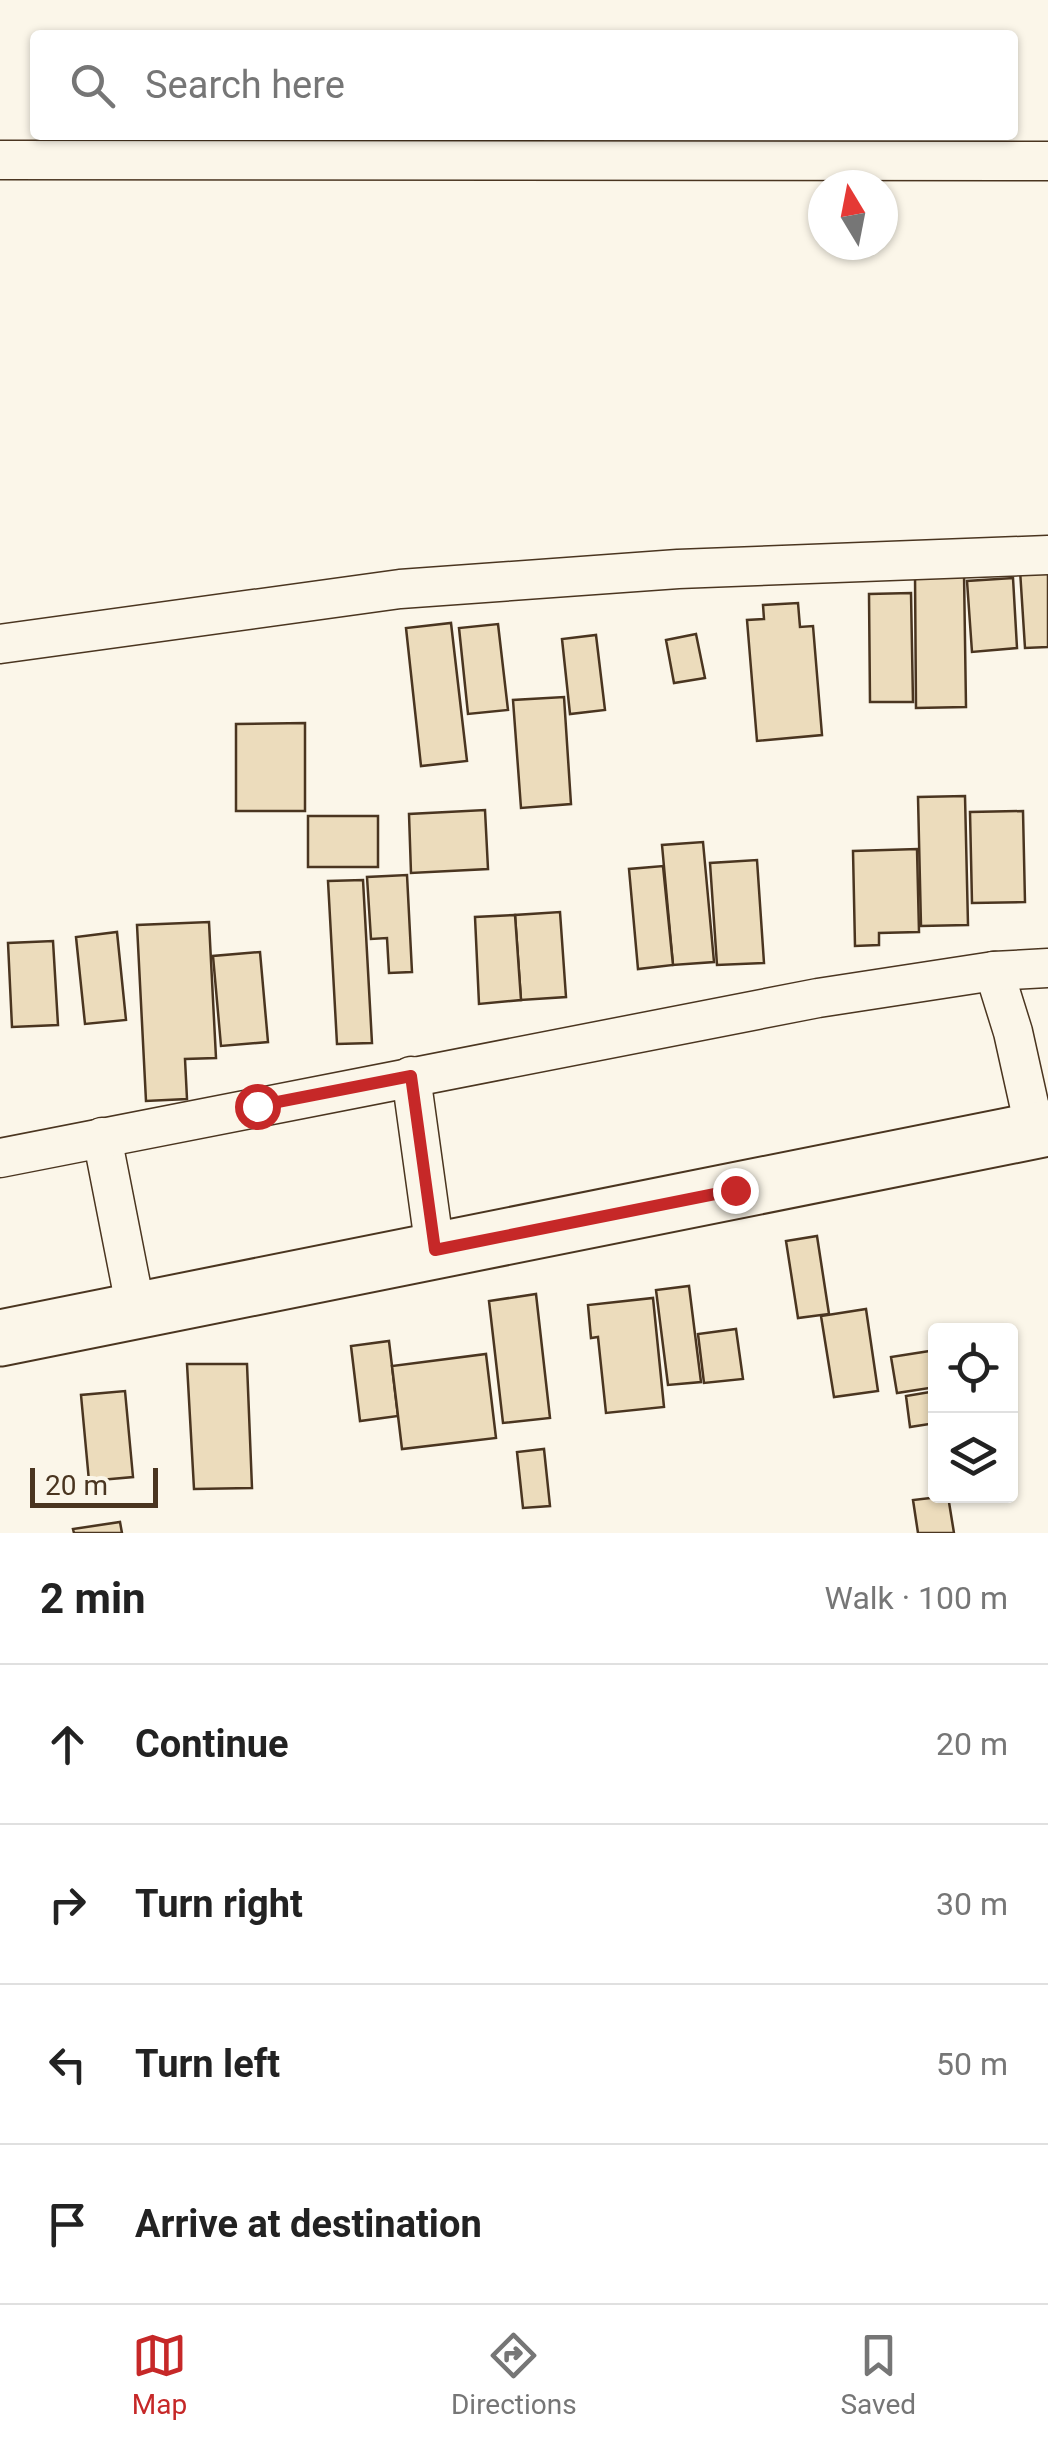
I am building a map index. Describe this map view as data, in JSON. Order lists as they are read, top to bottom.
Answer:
{
  "scale_bar": "20 m",
  "north": "top",
  "page": {
    "search": "Search here",
    "scale": "20 m",
    "heading": ["2 min", "Walk · 100 m"],
    "list": [
      ["Continue", "20 m"],
      ["Turn right", "30 m"],
      ["Turn left", "50 m"],
      "Arrive at destination"
    ],
    "nav": ["Map", "Directions", "Saved"]
  }
}
